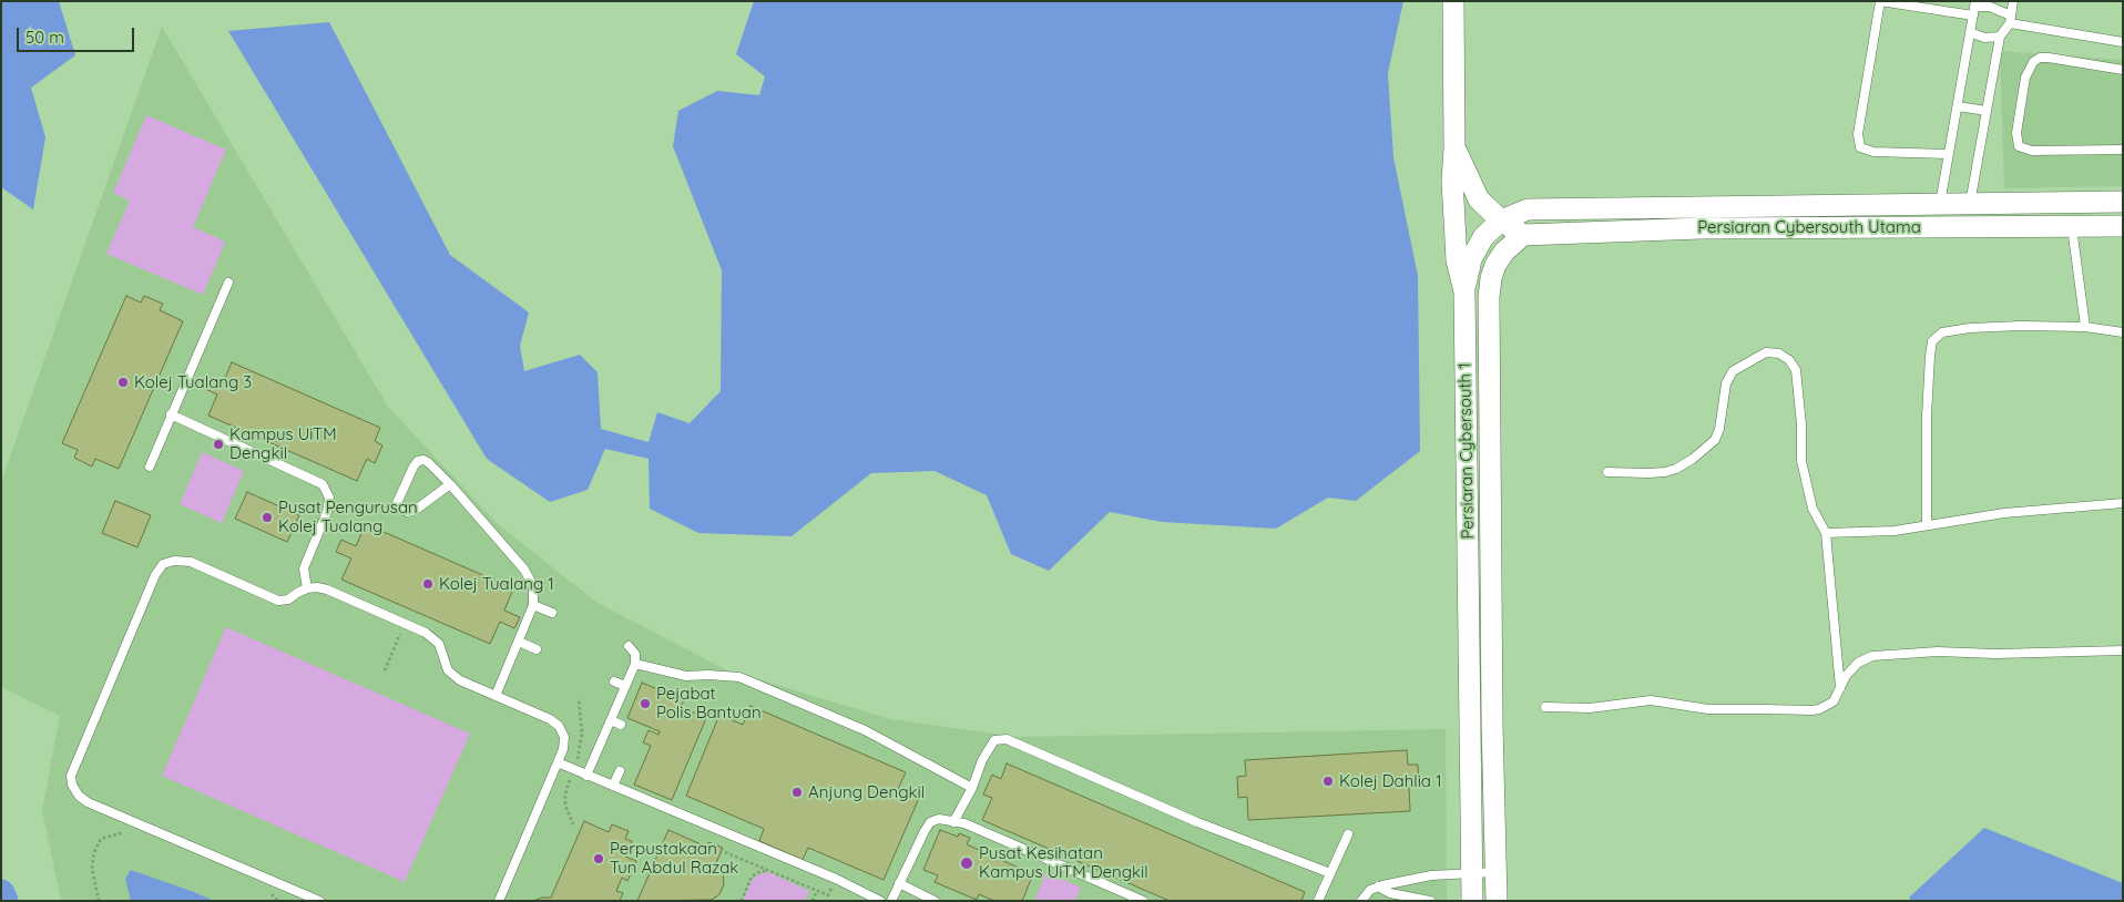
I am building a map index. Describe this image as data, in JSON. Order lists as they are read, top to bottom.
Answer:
{
  "streets": {
    "street": ["Persiaran Cybersouth Utama", "Persiaran Cybersouth 1"]
  },
  "crossings": [
    ["Persiaran Cybersouth Utama", "Persiaran Cybersouth 1"]
  ],
  "places": [
    "Kolej Tualang 3",
    "Kampus UiTM Dengkil",
    "Pusat Pengurusan Kolej Tualang",
    "Kolej Tualang 1",
    "Pejabat Polis Bantuan",
    "Kolej Dahlia 1",
    "Anjung Dengkil",
    "Perpustakaan Tun Abdul Razak",
    "Pusat Kesihatan Kampus UiTM Dengkil"
  ],
  "scale_bar": "50 m"
}
